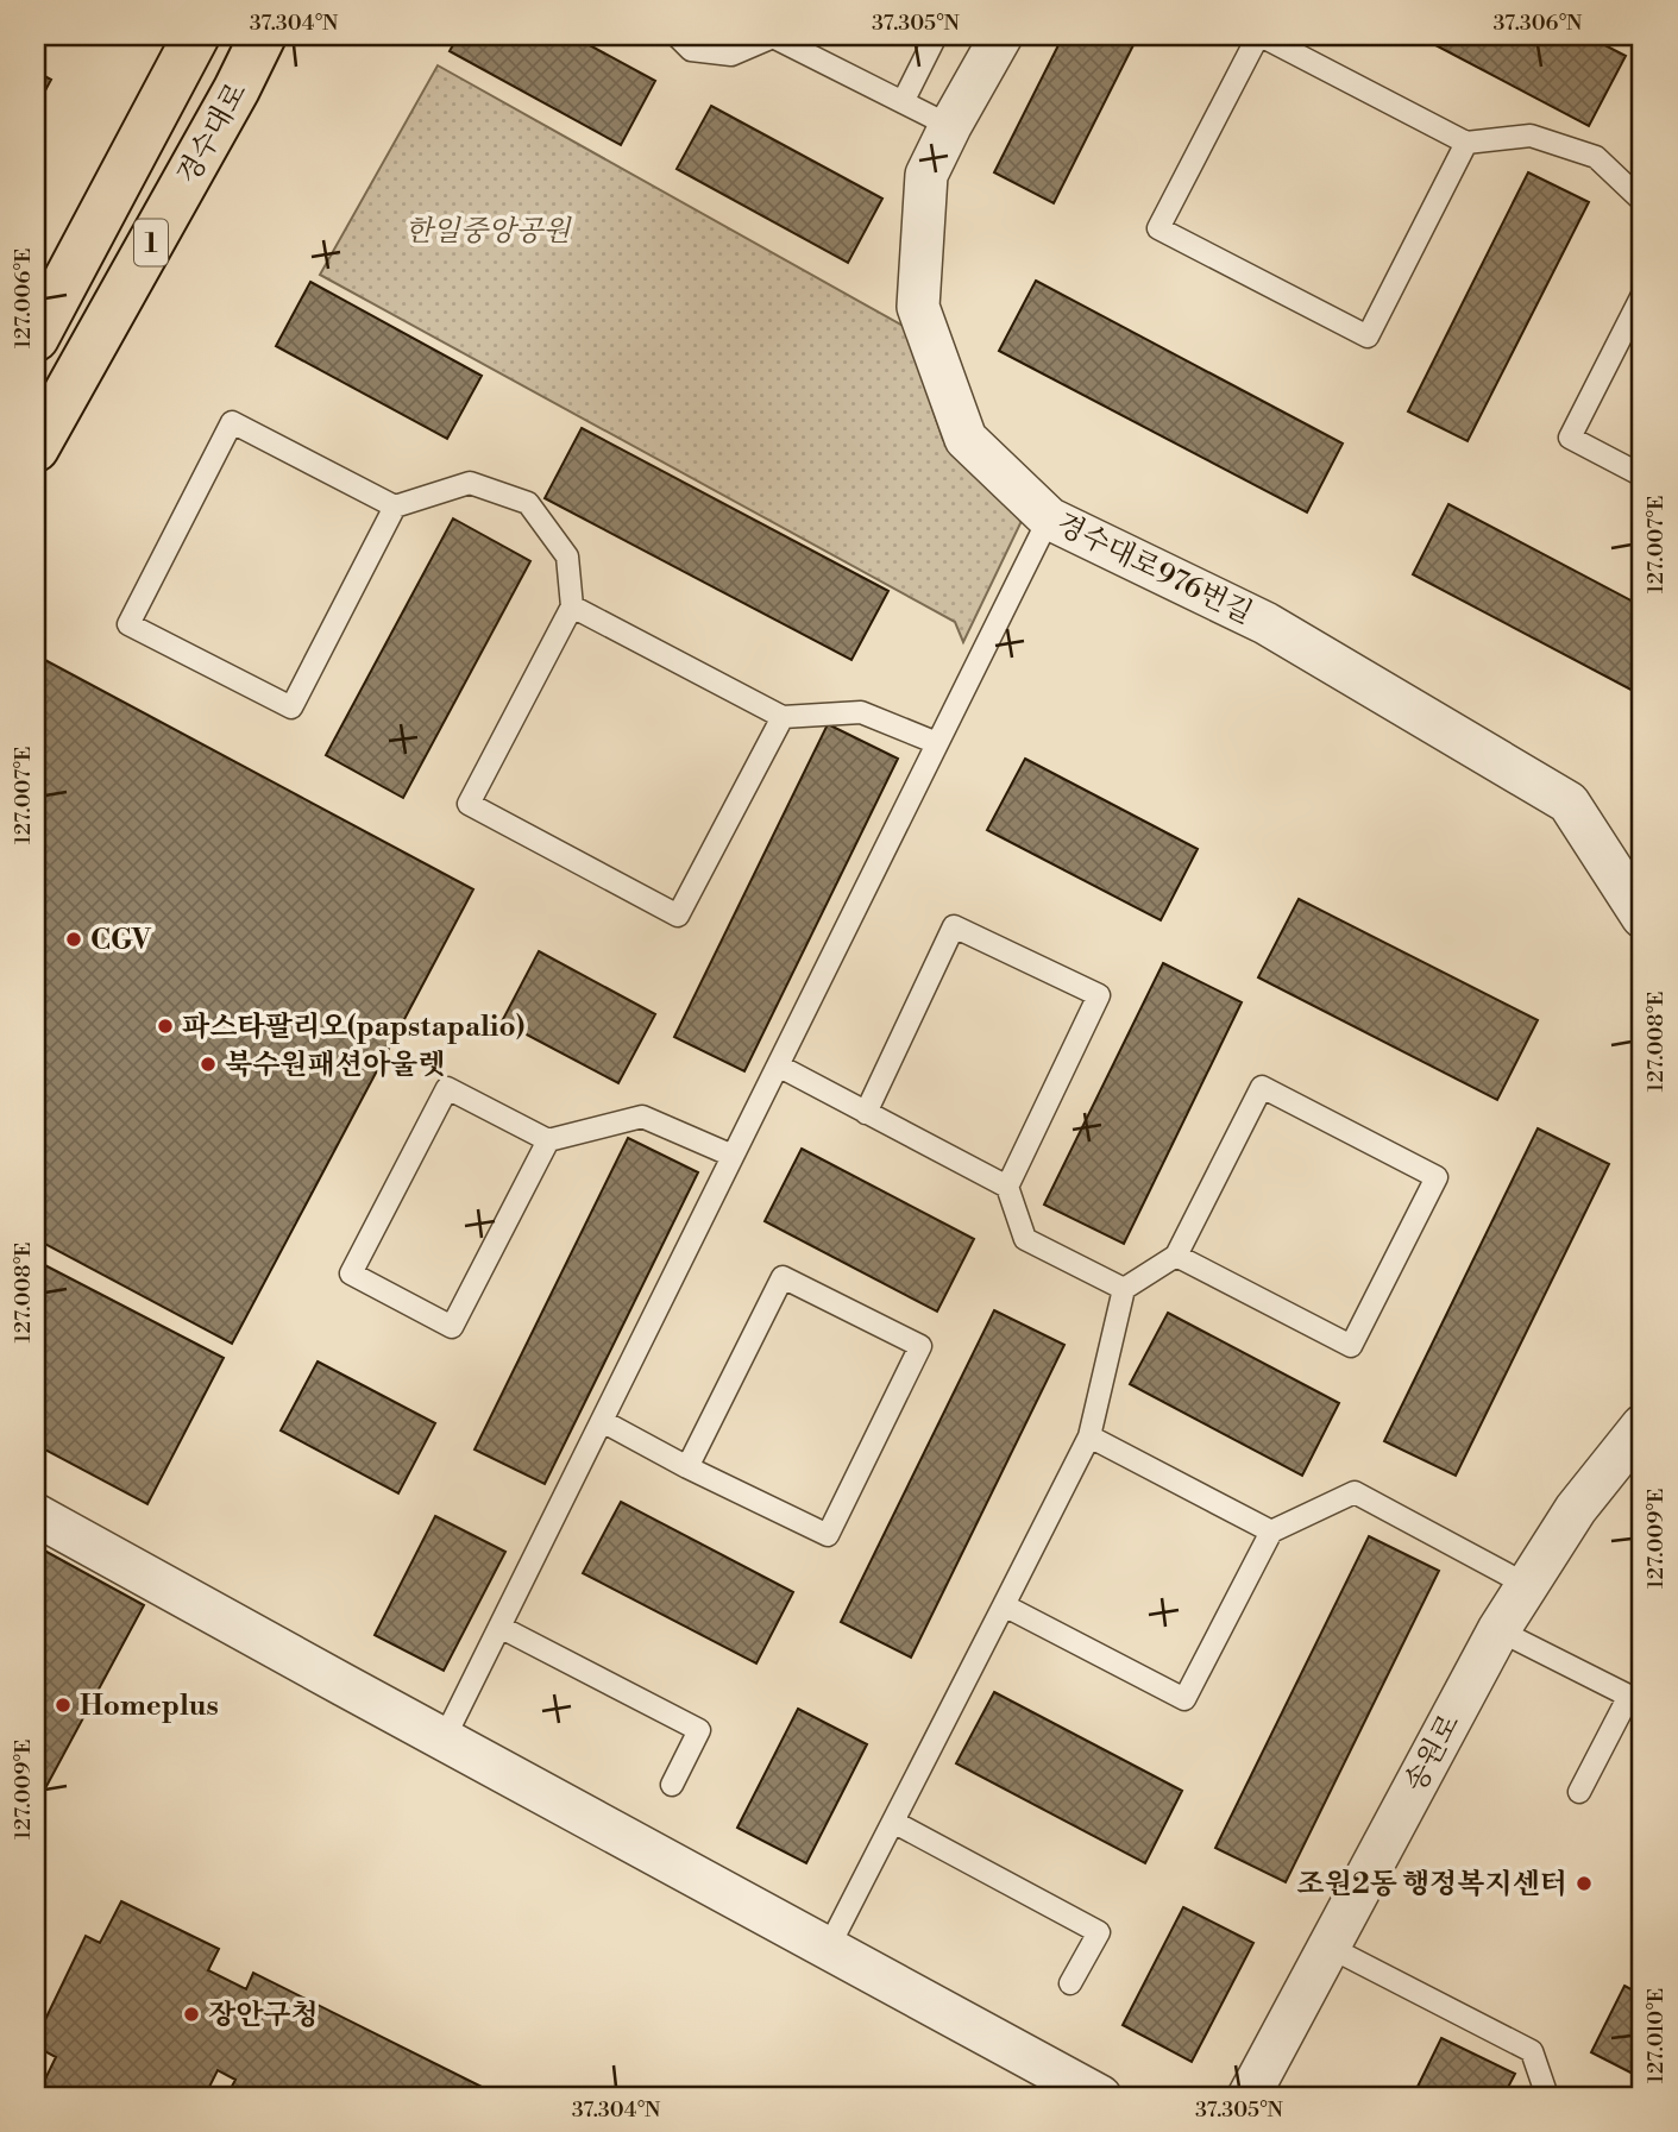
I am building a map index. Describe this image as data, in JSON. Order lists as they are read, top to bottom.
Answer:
{
  "streets": {
    "main road": ["경수대로", "1"],
    "street": ["경수대로976번길", "송원로"]
  },
  "parks": ["한일중앙공원"],
  "places": [
    "CGV",
    "파스타팔리오(papstapalio)",
    "북수원패션아울렛",
    "Homeplus",
    "조원2동 행정복지센터",
    "장안구청"
  ],
  "coordinates": [
    "37.304°N",
    "37.305°N",
    "37.306°N",
    "127.006°E",
    "127.007°E",
    "127.008°E",
    "127.009°E",
    "127.010°E"
  ]
}
